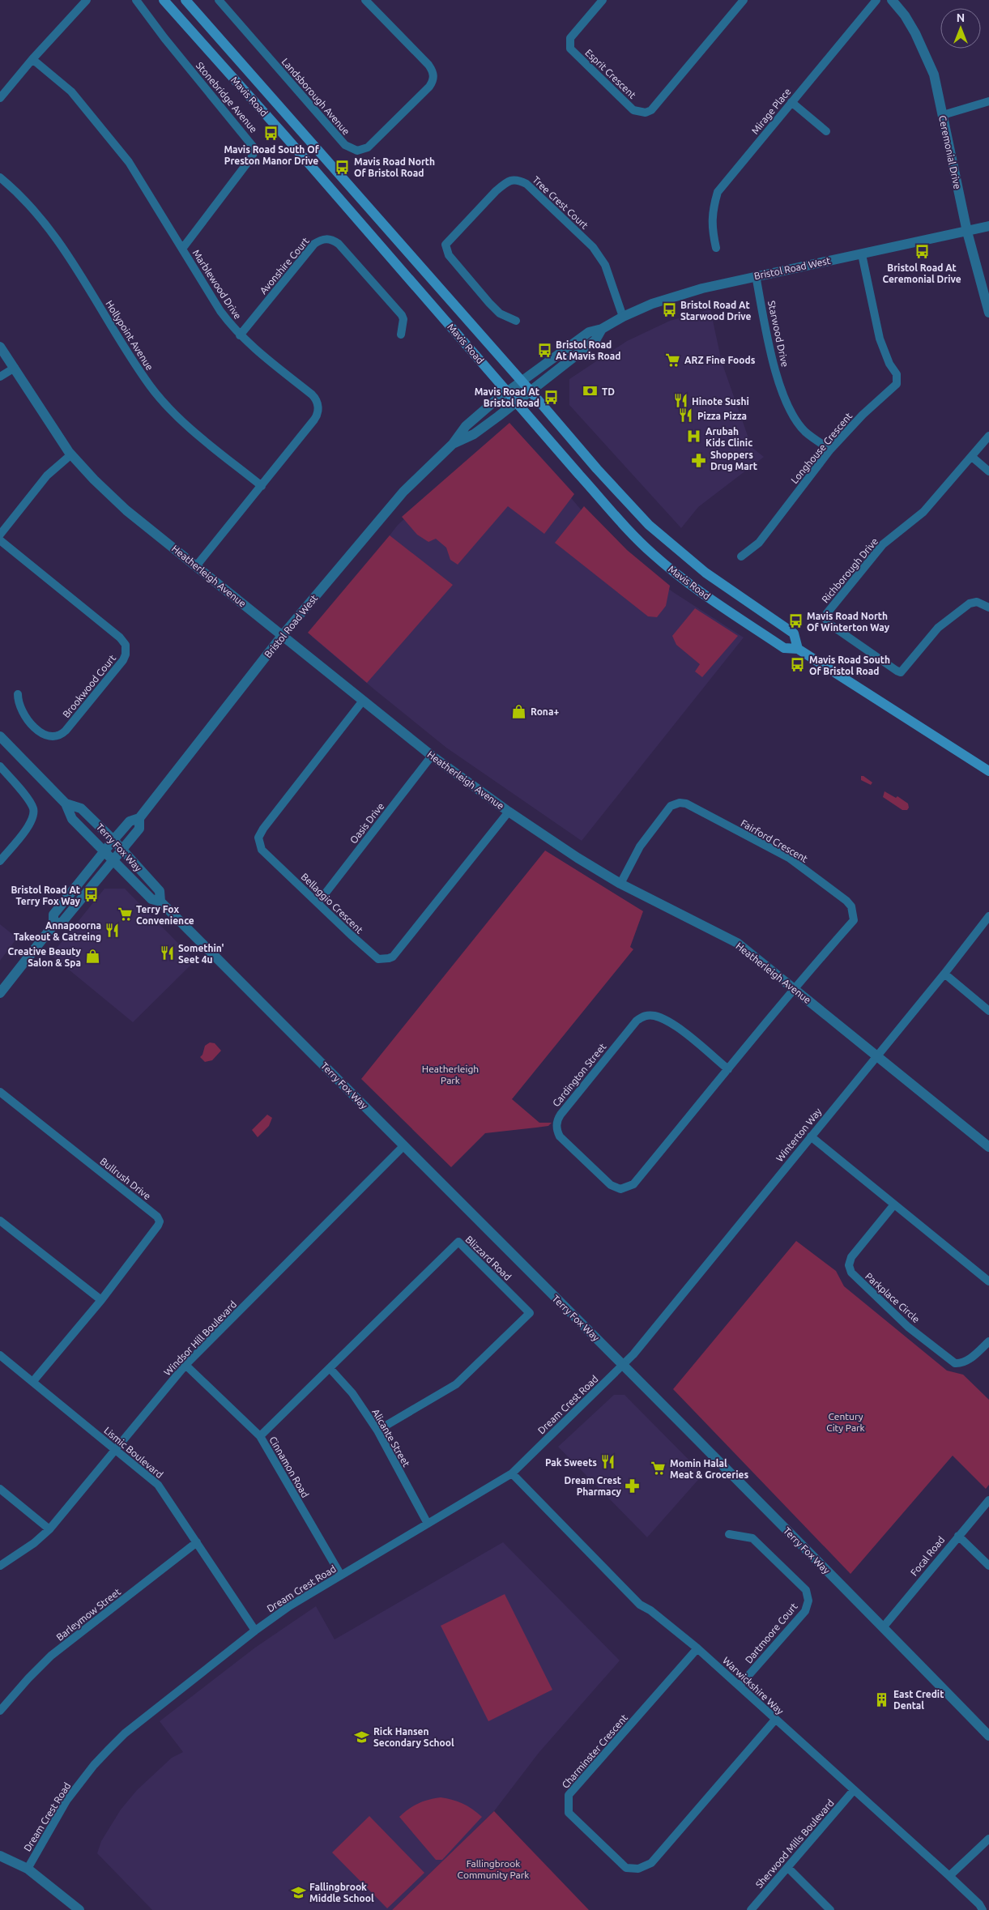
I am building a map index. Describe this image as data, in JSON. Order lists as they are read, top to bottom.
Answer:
{
  "streets": {
    "main road": ["Mavis Road"],
    "street": [
      "Esprit Crescent",
      "Landsborough Avenue",
      "Stonebridge Avenue",
      "Mirage Place",
      "Ceremonial Drive",
      "Tree Crest Court",
      "Avonshire Court",
      "Bristol Road West",
      "Marblewood Drive",
      "Starwood Drive",
      "Hollypoint Avenue",
      "Longhouse Crescent",
      "Richborough Drive",
      "Heatherleigh Avenue",
      "Brookwood Court",
      "Oasis Drive",
      "Fairford Crescent",
      "Terry Fox Way",
      "Bellaggio Crescent",
      "Cardington Street",
      "Winterton Way",
      "Bullrush Drive",
      "Blizzard Road",
      "Parkplace Circle",
      "Windsor Hill Boulevard",
      "Dream Crest Road",
      "Alicante Street",
      "Lismic Boulevard",
      "Cinnamon Road",
      "Focal Road",
      "Barleymow Street",
      "Dartmoore Court",
      "Warwickshire Way",
      "Charminster Crescent",
      "Sherwood Mills Boulevard"
    ]
  },
  "crossings": [
    ["Mavis Road", "Bristol Road West"],
    ["Stonebridge Avenue", "Marblewood Drive"],
    ["Ceremonial Drive", "Bristol Road West"],
    ["Tree Crest Court", "Bristol Road West"],
    ["Avonshire Court", "Marblewood Drive"],
    ["Bristol Road West", "Starwood Drive"],
    ["Bristol Road West", "Longhouse Crescent"],
    ["Bristol Road West", "Heatherleigh Avenue"],
    ["Bristol Road West", "Terry Fox Way"],
    ["Marblewood Drive", "Hollypoint Avenue"],
    ["Marblewood Drive", "Heatherleigh Avenue"],
    ["Starwood Drive", "Longhouse Crescent"],
    ["Heatherleigh Avenue", "Oasis Drive"],
    ["Heatherleigh Avenue", "Fairford Crescent"],
    ["Heatherleigh Avenue", "Bellaggio Crescent"],
    ["Heatherleigh Avenue", "Cardington Street"],
    ["Heatherleigh Avenue", "Winterton Way"],
    ["Oasis Drive", "Bellaggio Crescent"],
    ["Fairford Crescent", "Cardington Street"],
    ["Terry Fox Way", "Winterton Way"],
    ["Terry Fox Way", "Windsor Hill Boulevard"],
    ["Terry Fox Way", "Dream Crest Road"],
    ["Terry Fox Way", "Focal Road"],
    ["Winterton Way", "Dream Crest Road"],
    ["Bullrush Drive", "Lismic Boulevard"],
    ["Blizzard Road", "Alicante Street"],
    ["Blizzard Road", "Cinnamon Road"],
    ["Windsor Hill Boulevard", "Lismic Boulevard"],
    ["Windsor Hill Boulevard", "Cinnamon Road"],
    ["Dream Crest Road", "Alicante Street"],
    ["Dream Crest Road", "Lismic Boulevard"],
    ["Dream Crest Road", "Cinnamon Road"],
    ["Dream Crest Road", "Warwickshire Way"],
    ["Lismic Boulevard", "Barleymow Street"],
    ["Dartmoore Court", "Warwickshire Way"],
    ["Warwickshire Way", "Charminster Crescent"],
    ["Warwickshire Way", "Sherwood Mills Boulevard"]
  ],
  "parks": ["Heatherleigh Park", "Century City Park", "Fallingbrook Community Park"],
  "places": {
    "bus stop": [
      "Mavis Road South Of Preston Manor Drive",
      "Mavis Road North Of Bristol Road",
      "Bristol Road At Ceremonial Drive",
      "Bristol Road At Starwood Drive",
      "Bristol Road At Mavis Road",
      "Mavis Road At Bristol Road",
      "Mavis Road North Of Winterton Way",
      "Mavis Road South Of Bristol Road",
      "Bristol Road At Terry Fox Way"
    ],
    "supermarket": ["ARZ Fine Foods", "Terry Fox Convenience", "Momin Halal Meat & Groceries"],
    "bank": ["TD"],
    "restaurant": [
      "Hinote Sushi",
      "Pizza Pizza",
      "Annapoorna Takeout & Catreing",
      "Somethin' Seet 4u",
      "Pak Sweets"
    ],
    "hospital": ["Arubah Kids Clinic"],
    "pharmacy": ["Shoppers Drug Mart", "Dream Crest Pharmacy"],
    "shop": ["Rona+", "Creative Beauty Salon & Spa"],
    "building": ["East Credit Dental"],
    "school or university": ["Rick Hansen Secondary School", "Fallingbrook Middle School"]
  },
  "north": "top"
}
